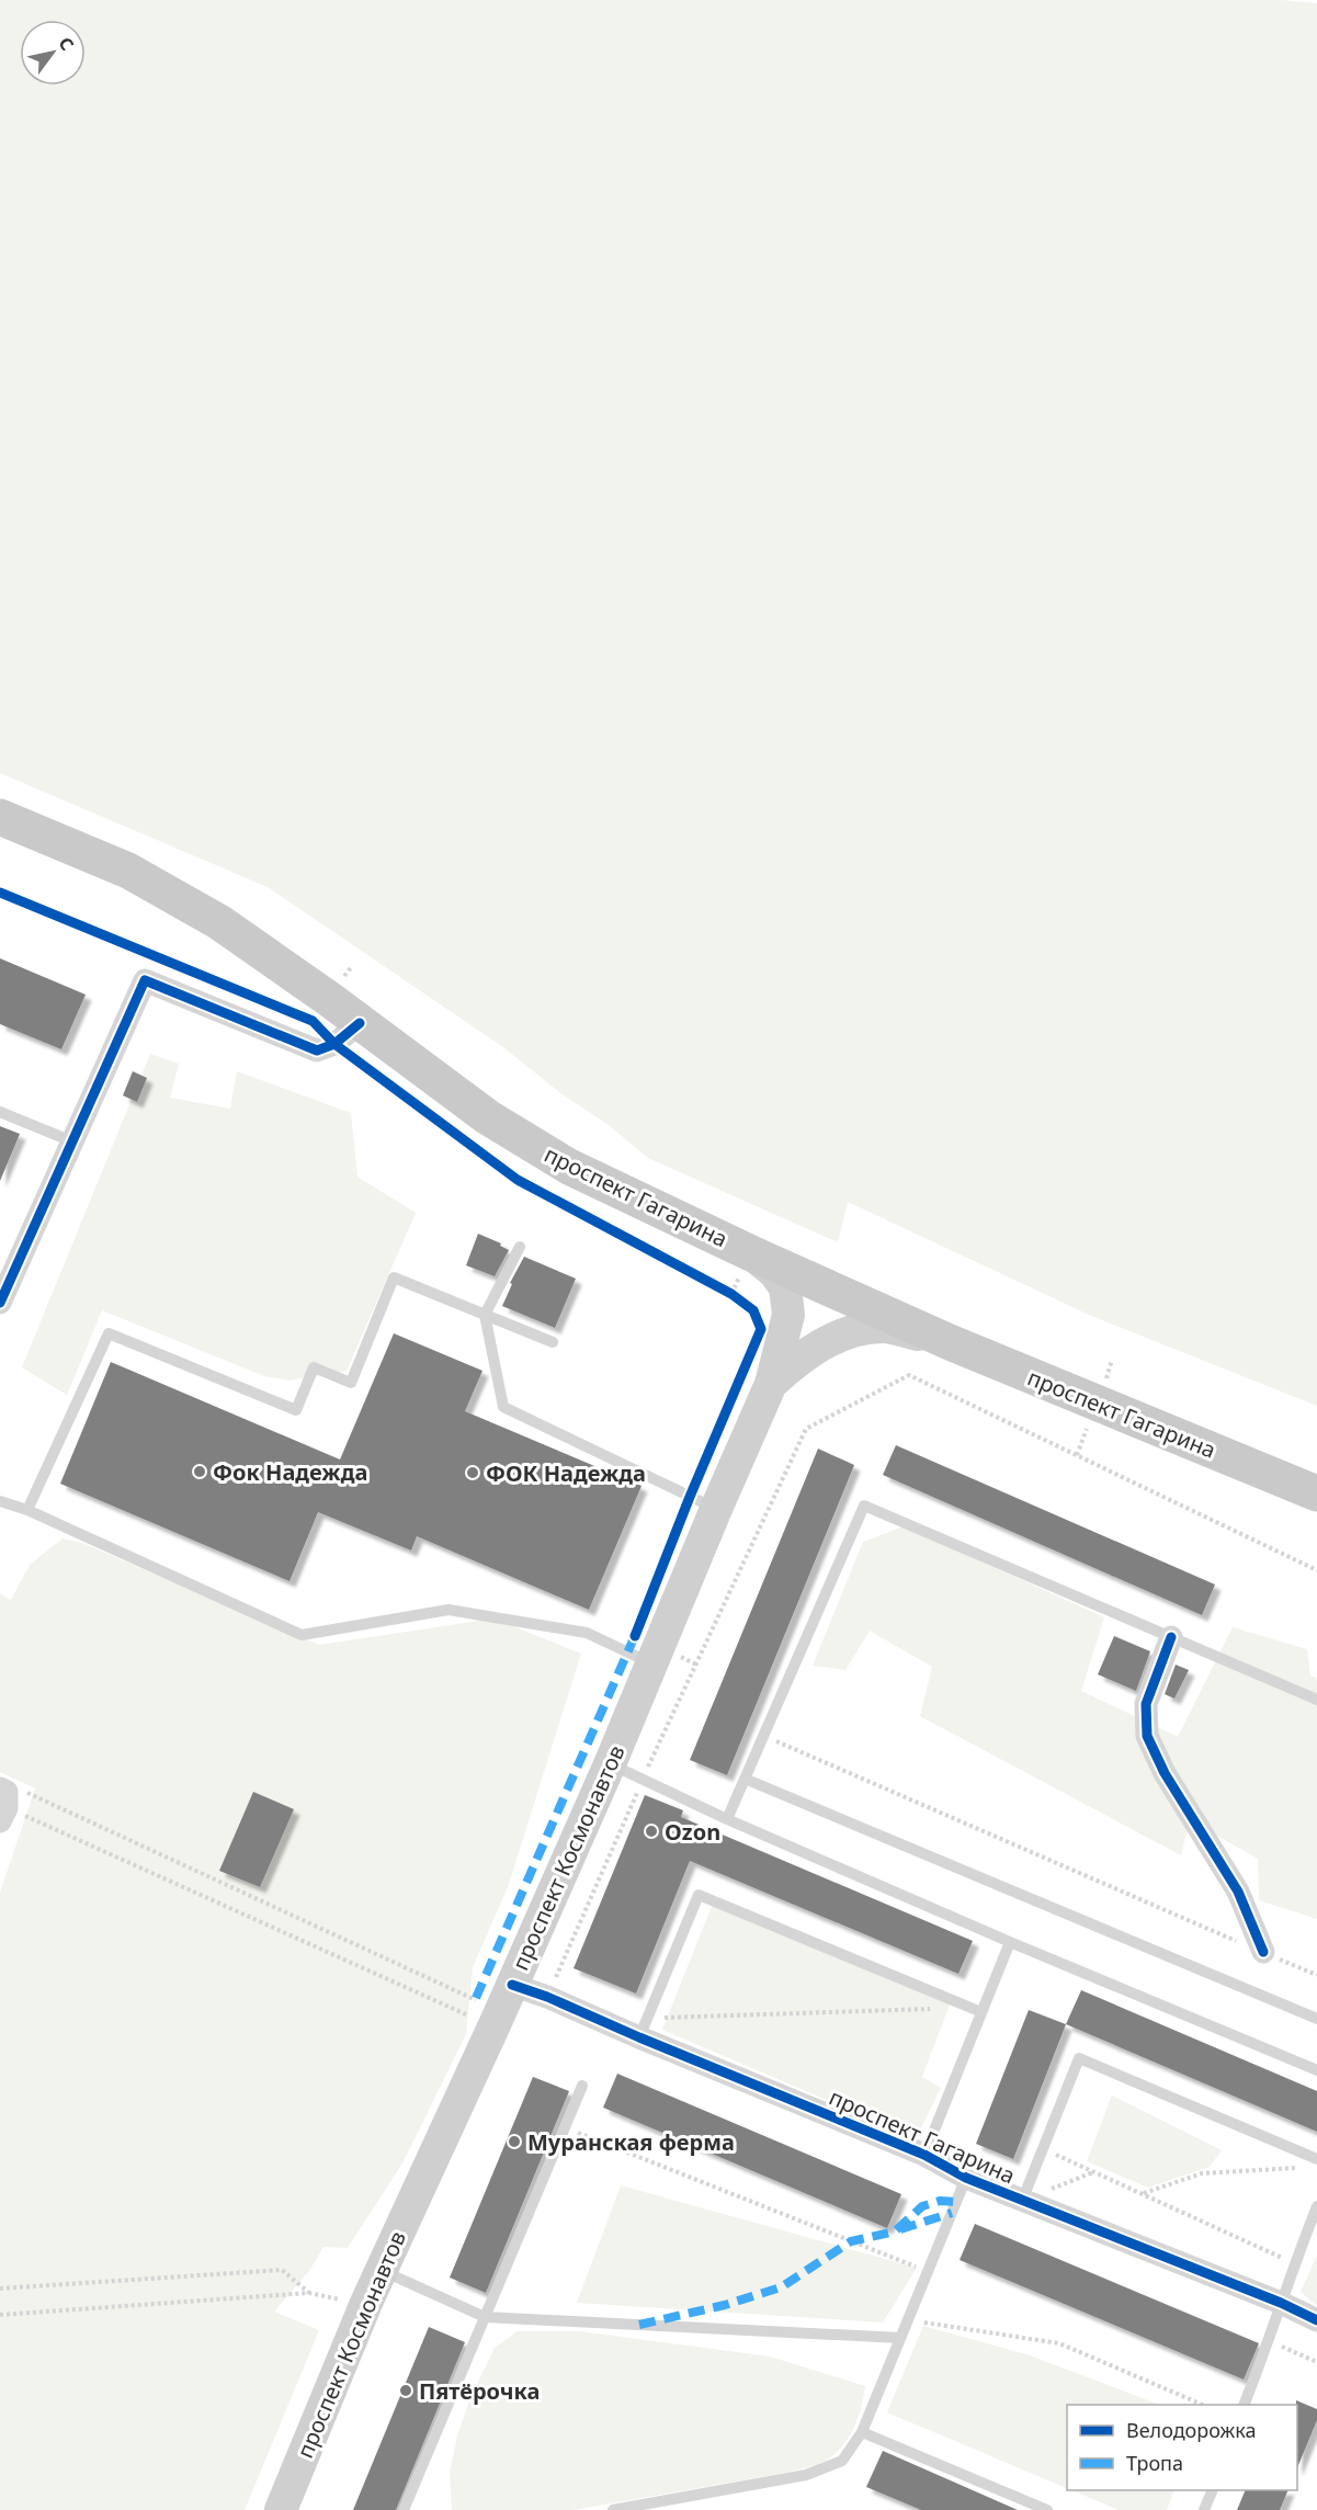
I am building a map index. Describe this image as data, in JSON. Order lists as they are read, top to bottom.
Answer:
{
  "streets": {
    "main road": ["проспект Гагарина", "проспект Космонавтов"]
  },
  "crossings": [
    ["проспект Гагарина", "проспект Космонавтов"]
  ],
  "places": [
    "Фок Надежда",
    "ФОК Надежда",
    "Ozon",
    "Муранская ферма",
    "Пятёрочка"
  ],
  "legend": ["Велодорожка", "Тропа"],
  "north": "top right"
}
